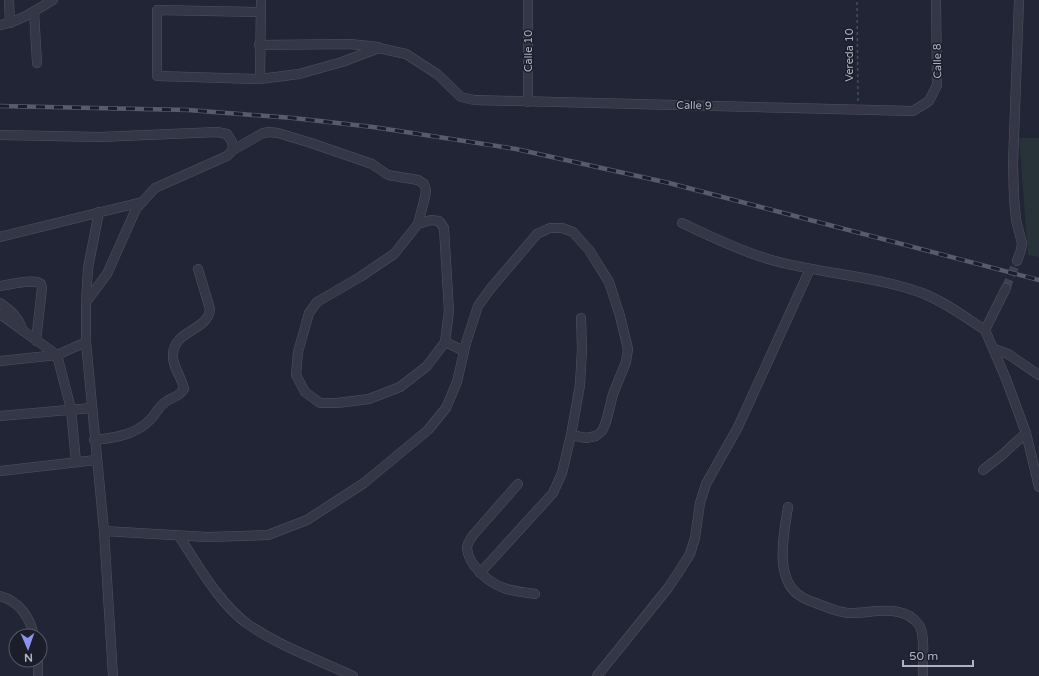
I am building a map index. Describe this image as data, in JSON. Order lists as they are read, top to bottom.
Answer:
{
  "streets": {
    "street": ["Calle 10", "Calle 8", "Calle 9"],
    "path": ["Vereda 10"]
  },
  "crossings": [
    ["Calle 10", "Calle 9"],
    ["Vereda 10", "Calle 9"],
    ["Calle 8", "Calle 9"]
  ],
  "scale_bar": "50 m",
  "north": "bottom"
}
